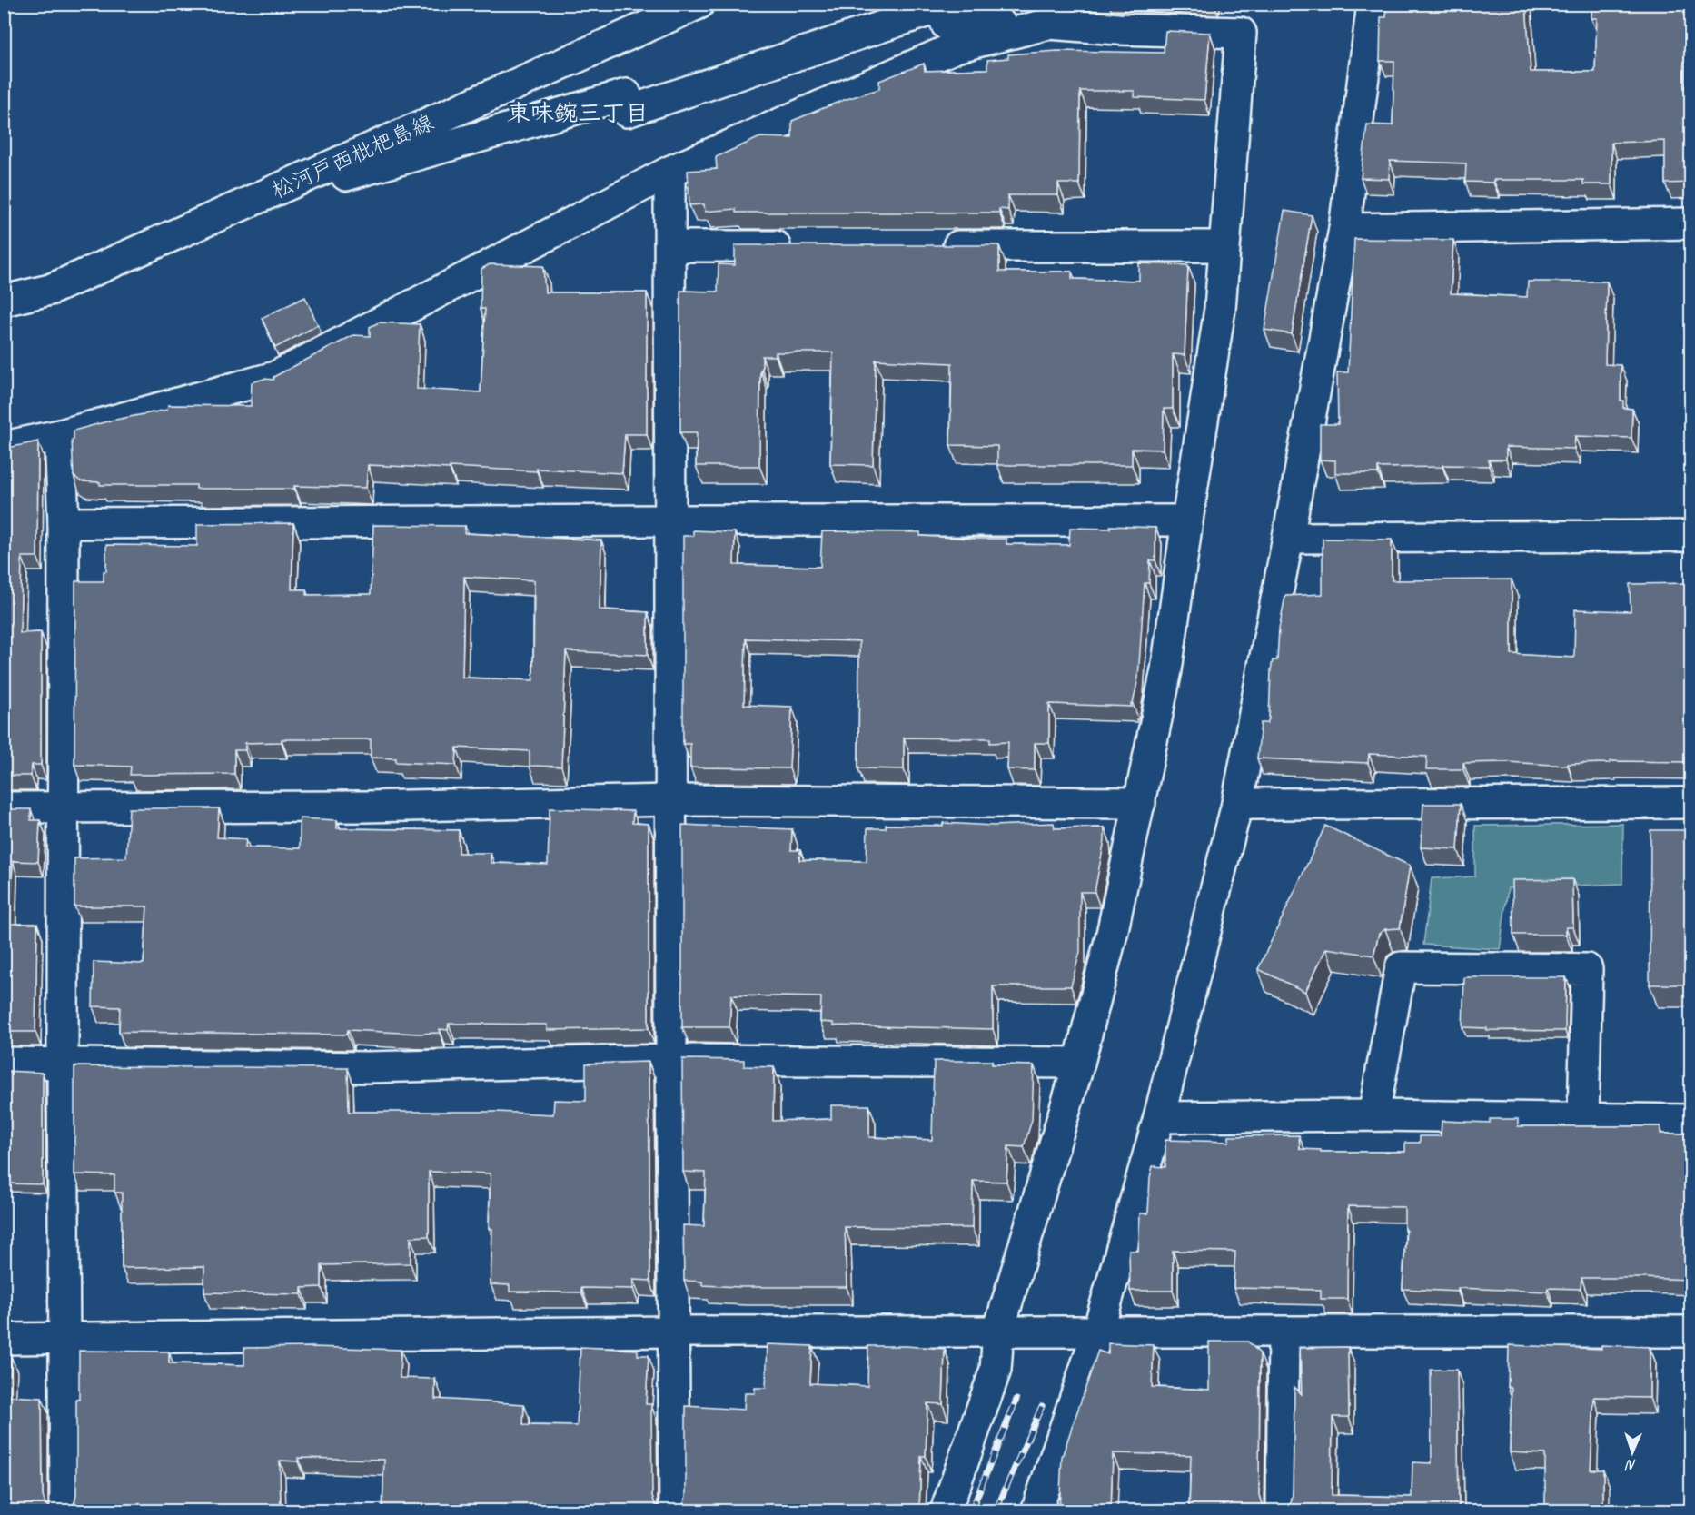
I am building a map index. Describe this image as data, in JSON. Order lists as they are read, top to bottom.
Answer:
{
  "streets": {
    "street": ["松河戸西枇杷島線"]
  },
  "districts": ["東味鋺三丁目"],
  "north": "bottom"
}
